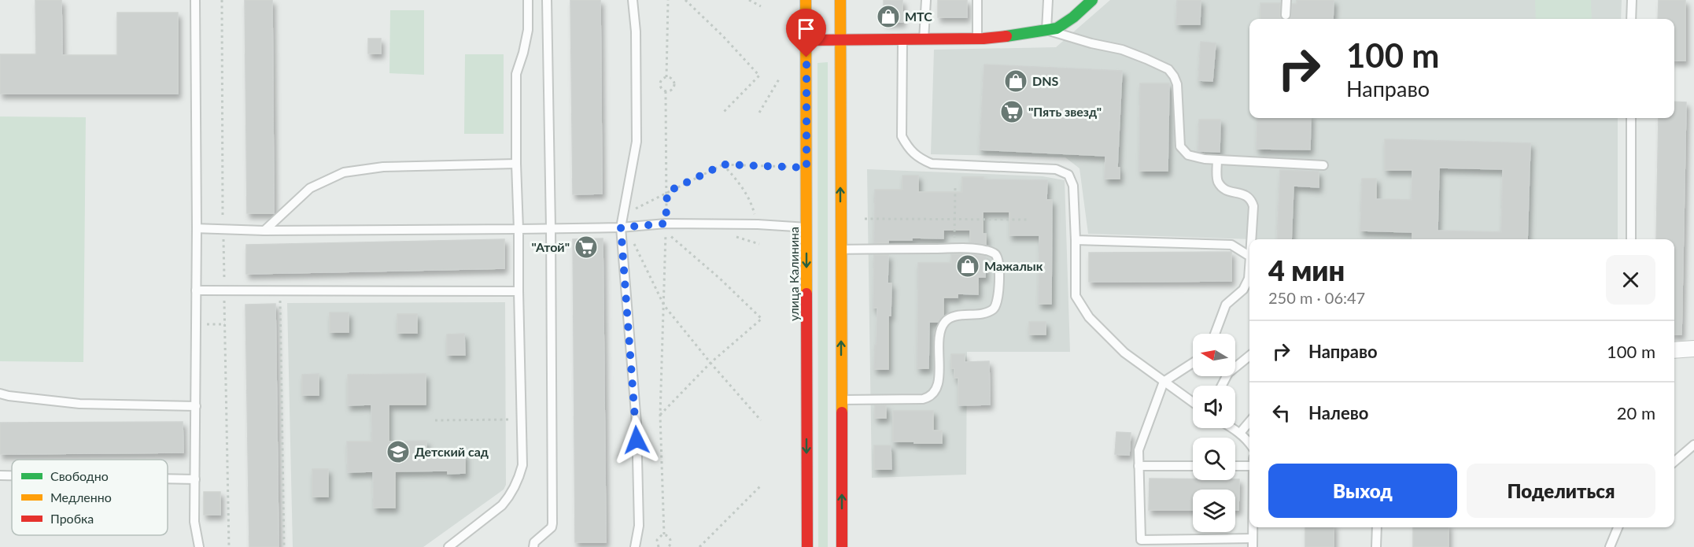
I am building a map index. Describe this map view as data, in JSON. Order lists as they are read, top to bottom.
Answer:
{
  "streets": {
    "main road": ["улица Калинина"]
  },
  "places": {
    "shop": ["МТС", "DNS", "Мажалык"],
    "supermarket": ["\"Пять звезд\"", "\"Атой\""],
    "school or university": ["Детский сад"]
  },
  "legend": ["Свободно", "Медленно", "Пробка"],
  "north": "left",
  "page": {
    "turn": ["100 m", "Направо"],
    "heading": ["4 мин", "250 m · 06:47"],
    "list": [
      {
        "name": "Направо",
        "value": "100 m"
      },
      {
        "name": "Налево",
        "value": "20 m"
      }
    ],
    "buttons": ["Выход", "Поделиться"]
  }
}
